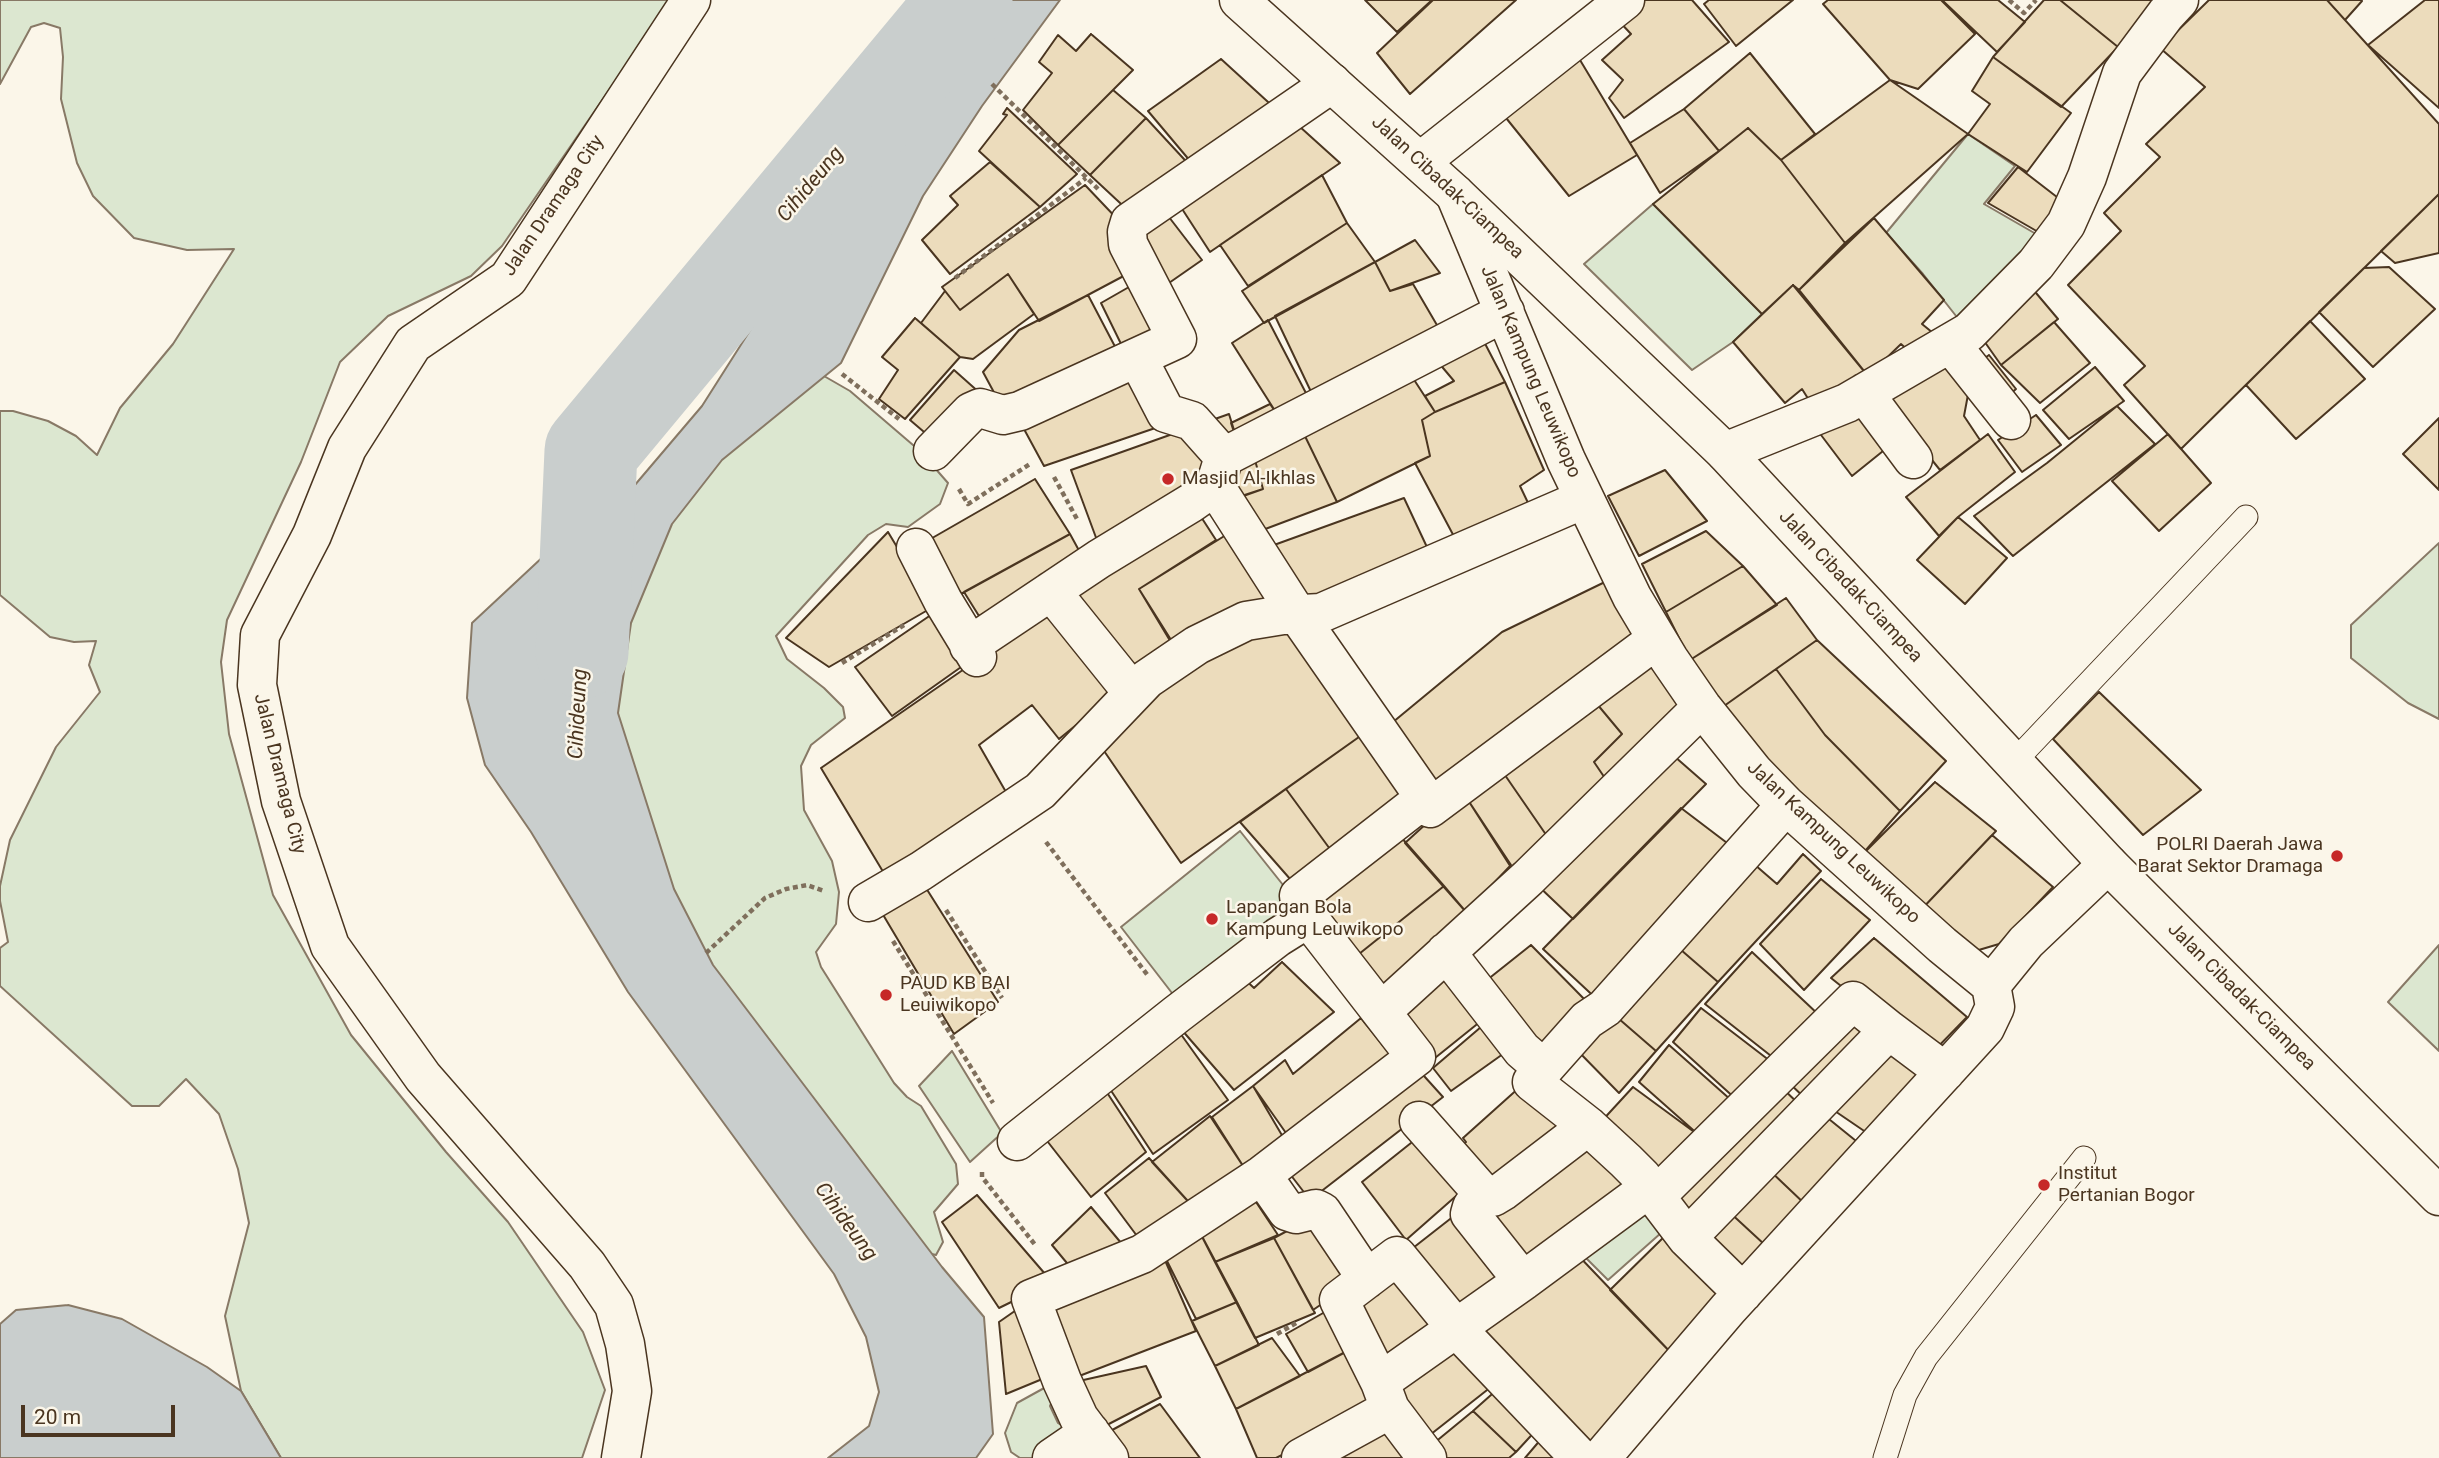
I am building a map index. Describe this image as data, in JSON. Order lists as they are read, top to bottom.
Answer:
{
  "streets": {
    "main road": ["Jalan Cibadak-Ciampea", "Jalan Dramaga City", "Jalan Kampung Leuwikopo"]
  },
  "crossings": [
    ["Jalan Cibadak-Ciampea", "Jalan Kampung Leuwikopo"]
  ],
  "water": ["Cihideung"],
  "places": [
    "Masjid Al-Ikhlas",
    "POLRI Daerah Jawa Barat Sektor Dramaga",
    "Lapangan Bola Kampung Leuwikopo",
    "PAUD KB BAI Leuiwikopo",
    "Institut Pertanian Bogor"
  ],
  "scale_bar": "20 m"
}
